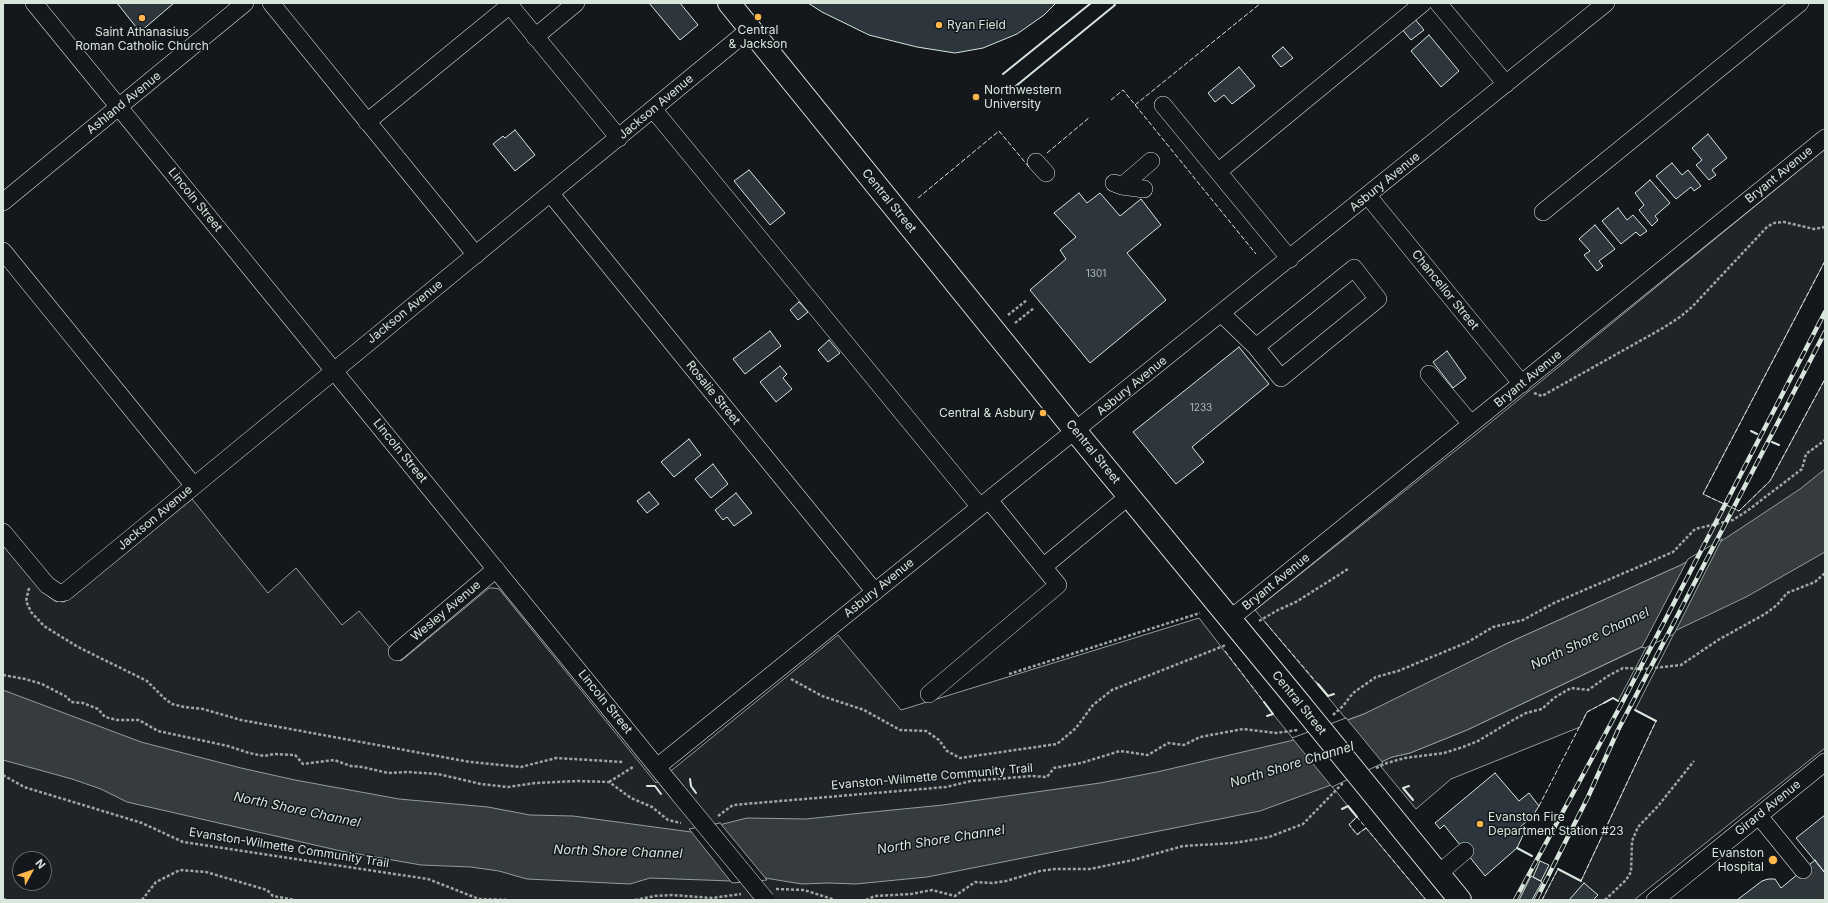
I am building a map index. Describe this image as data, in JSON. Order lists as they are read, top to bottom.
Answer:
{
  "streets": {
    "main road": ["Central Street"],
    "street": [
      "Ashland Avenue",
      "Jackson Avenue",
      "Bryant Avenue",
      "Asbury Avenue",
      "Lincoln Street",
      "Chancellor Street",
      "Rosalie Street",
      "Wesley Avenue",
      "Girard Avenue"
    ],
    "path": ["Evanston-Wilmette Community Trail"]
  },
  "crossings": [
    ["Ashland Avenue", "Lincoln Street"],
    ["Jackson Avenue", "Lincoln Street"],
    ["Jackson Avenue", "Central Street"],
    ["Jackson Avenue", "Rosalie Street"],
    ["Bryant Avenue", "Central Street"],
    ["Bryant Avenue", "Chancellor Street"],
    ["Asbury Avenue", "Lincoln Street"],
    ["Asbury Avenue", "Central Street"],
    ["Asbury Avenue", "Chancellor Street"],
    ["Asbury Avenue", "Rosalie Street"],
    ["Lincoln Street", "Wesley Avenue"]
  ],
  "water": ["North Shore Channel"],
  "places": [
    "Central & Jackson",
    "Saint Athanasius Roman Catholic Church",
    "Ryan Field",
    "Northwestern University",
    "Central & Asbury",
    "Evanston Fire Department Station #23",
    "Evanston Hospital"
  ],
  "house_numbers": ["1301", "1233"],
  "north": "top right"
}
